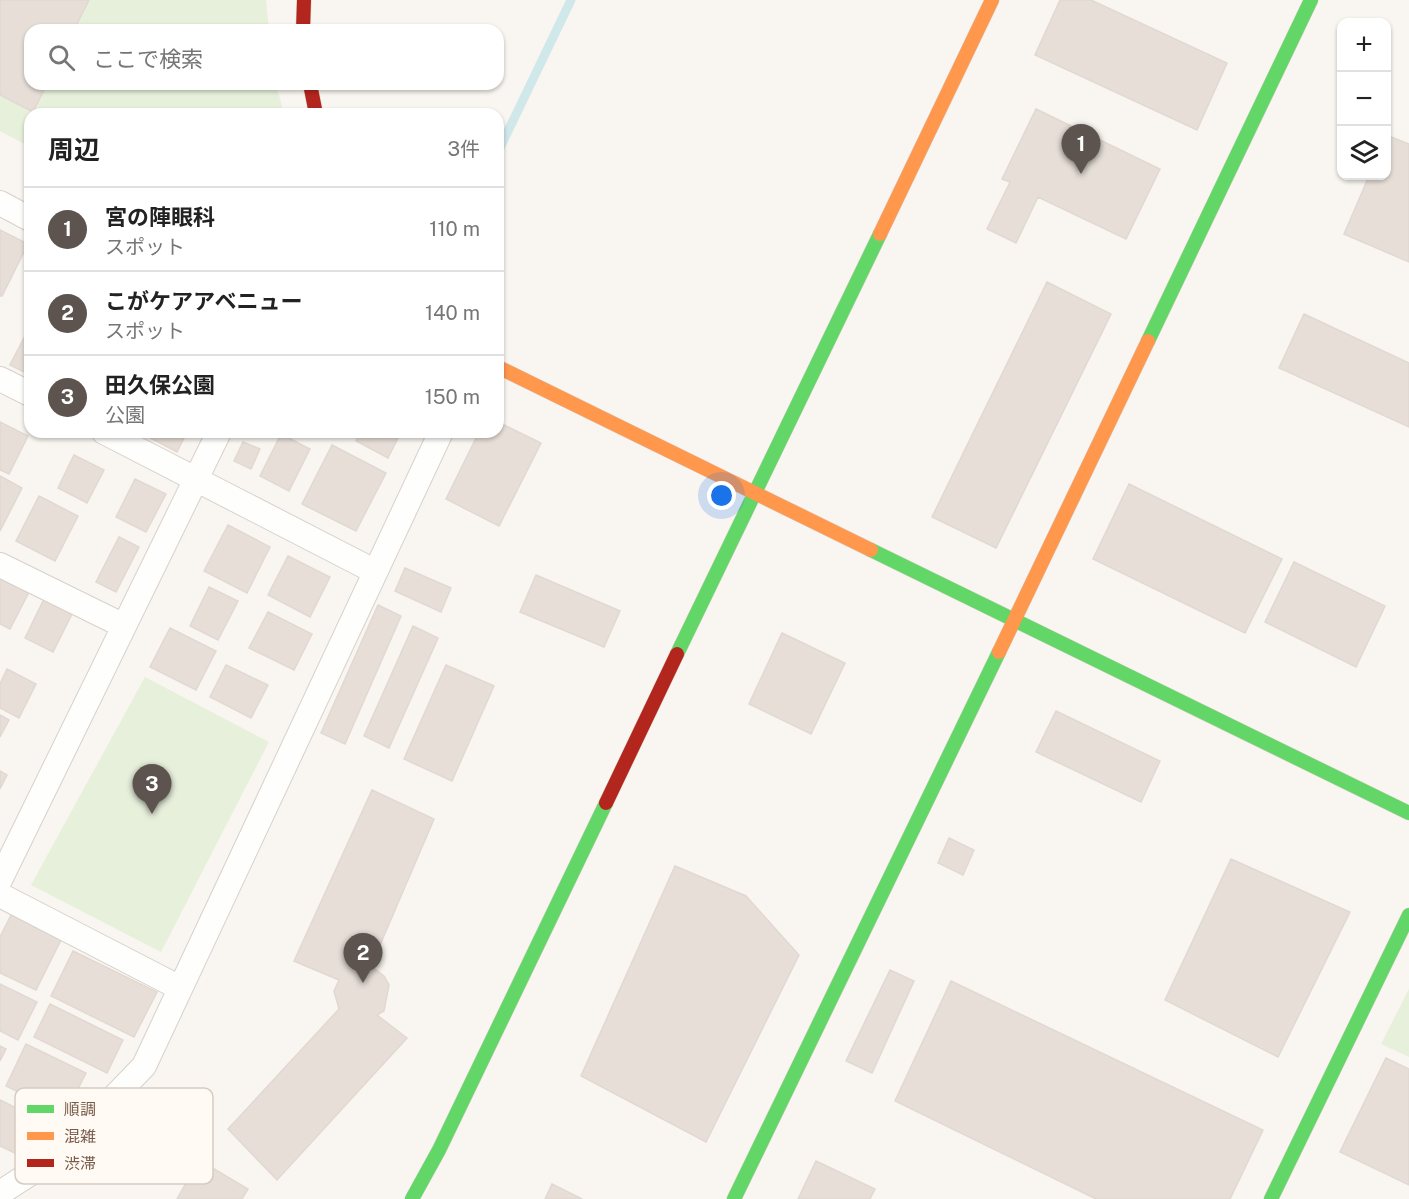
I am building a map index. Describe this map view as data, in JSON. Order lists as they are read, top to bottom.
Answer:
{
  "legend": ["順調", "混雑", "渋滞"],
  "page": {
    "map_buttons": ["+", "−"],
    "search": "ここで検索",
    "heading": ["周辺", "3件"],
    "pins": ["1", "3", "2"],
    "list": [
      {
        "mark": "1",
        "name": "宮の陣眼科",
        "note": "スポット",
        "value": "110 m"
      },
      {
        "mark": "2",
        "name": "こがケアアベニュー",
        "note": "スポット",
        "value": "140 m"
      },
      {
        "mark": "3",
        "name": "田久保公園",
        "note": "公園",
        "value": "150 m"
      }
    ]
  }
}
